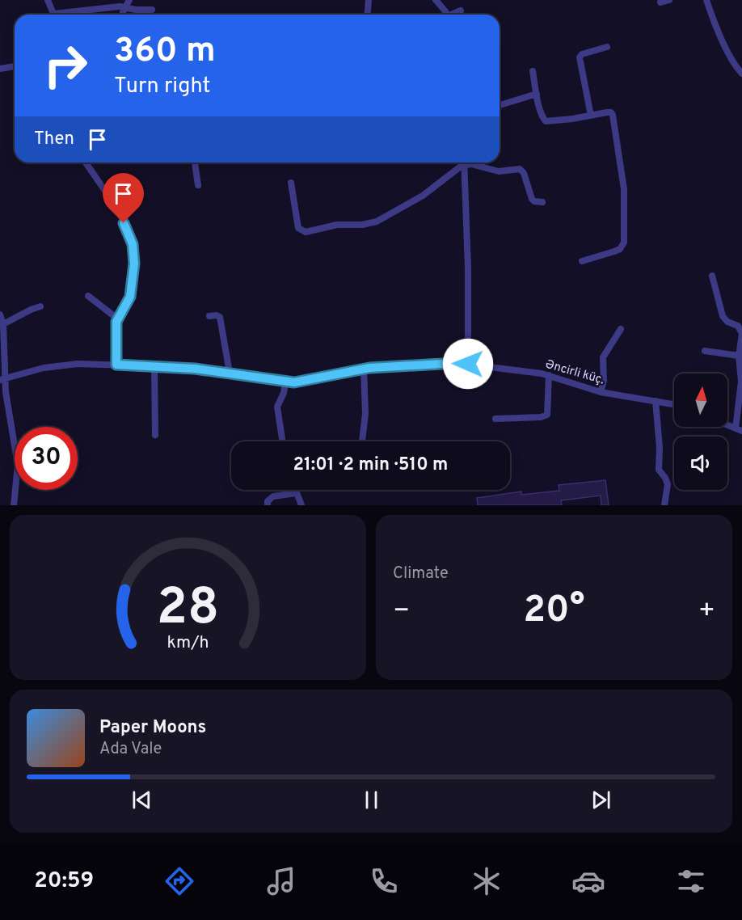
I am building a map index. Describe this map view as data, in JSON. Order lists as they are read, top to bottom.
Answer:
{
  "streets": {
    "street": ["Əncirli küç."]
  },
  "north": "top",
  "page": {
    "turn": ["360 m", "Turn right"],
    "then": "Then",
    "limit": "30",
    "trip": "21:01 · 2 min · 510 m",
    "tile": "Climate",
    "heat": ["−", "20°", "+"],
    "song": ["Paper Moons", "Ada Vale"],
    "tabs": "20:59",
    "gauge": ["28", "km/h"]
  }
}
